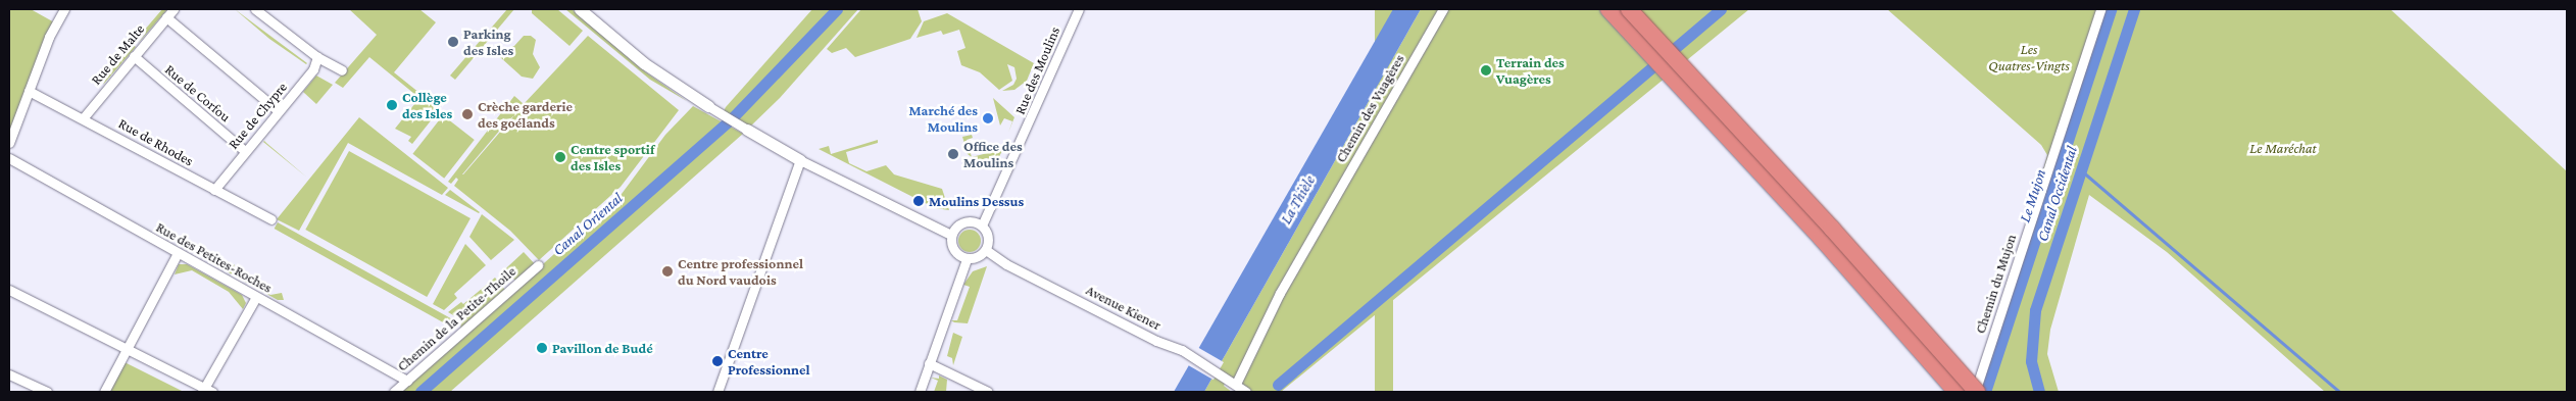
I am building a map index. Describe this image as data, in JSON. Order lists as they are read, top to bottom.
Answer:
{
  "streets": {
    "street": [
      "Rue de Malte",
      "Rue des Moulins",
      "Rue de Corfou",
      "Chemin des Vuagères",
      "Rue de Chypre",
      "Rue de Rhodes",
      "Rue des Petites-Roches",
      "Chemin du Mujon",
      "Avenue Kiener",
      "Chemin de la Petite-Thoile"
    ]
  },
  "crossings": [
    ["Rue de Malte", "Rue de Corfou"],
    ["Rue de Malte", "Rue de Rhodes"],
    ["Rue des Moulins", "Avenue Kiener"],
    ["Rue de Corfou", "Rue de Chypre"],
    ["Chemin des Vuagères", "Avenue Kiener"],
    ["Rue de Chypre", "Rue de Rhodes"],
    ["Rue des Petites-Roches", "Chemin de la Petite-Thoile"]
  ],
  "water": [
    "Canal Occidental",
    "Le Mujon",
    "La Thièle",
    "Canal Oriental"
  ],
  "parks": ["Les Quatres-Vingts", "Le Maréchat"],
  "places": [
    "Parking des Isles",
    "Terrain des Vuagères",
    "Collège des Isles",
    "Crèche garderie des goélands",
    "Marché des Moulins",
    "Office des Moulins",
    "Centre sportif des Isles",
    "Moulins Dessus",
    "Centre professionnel du Nord vaudois",
    "Pavillon de Budé",
    "Centre Professionnel"
  ]
}
